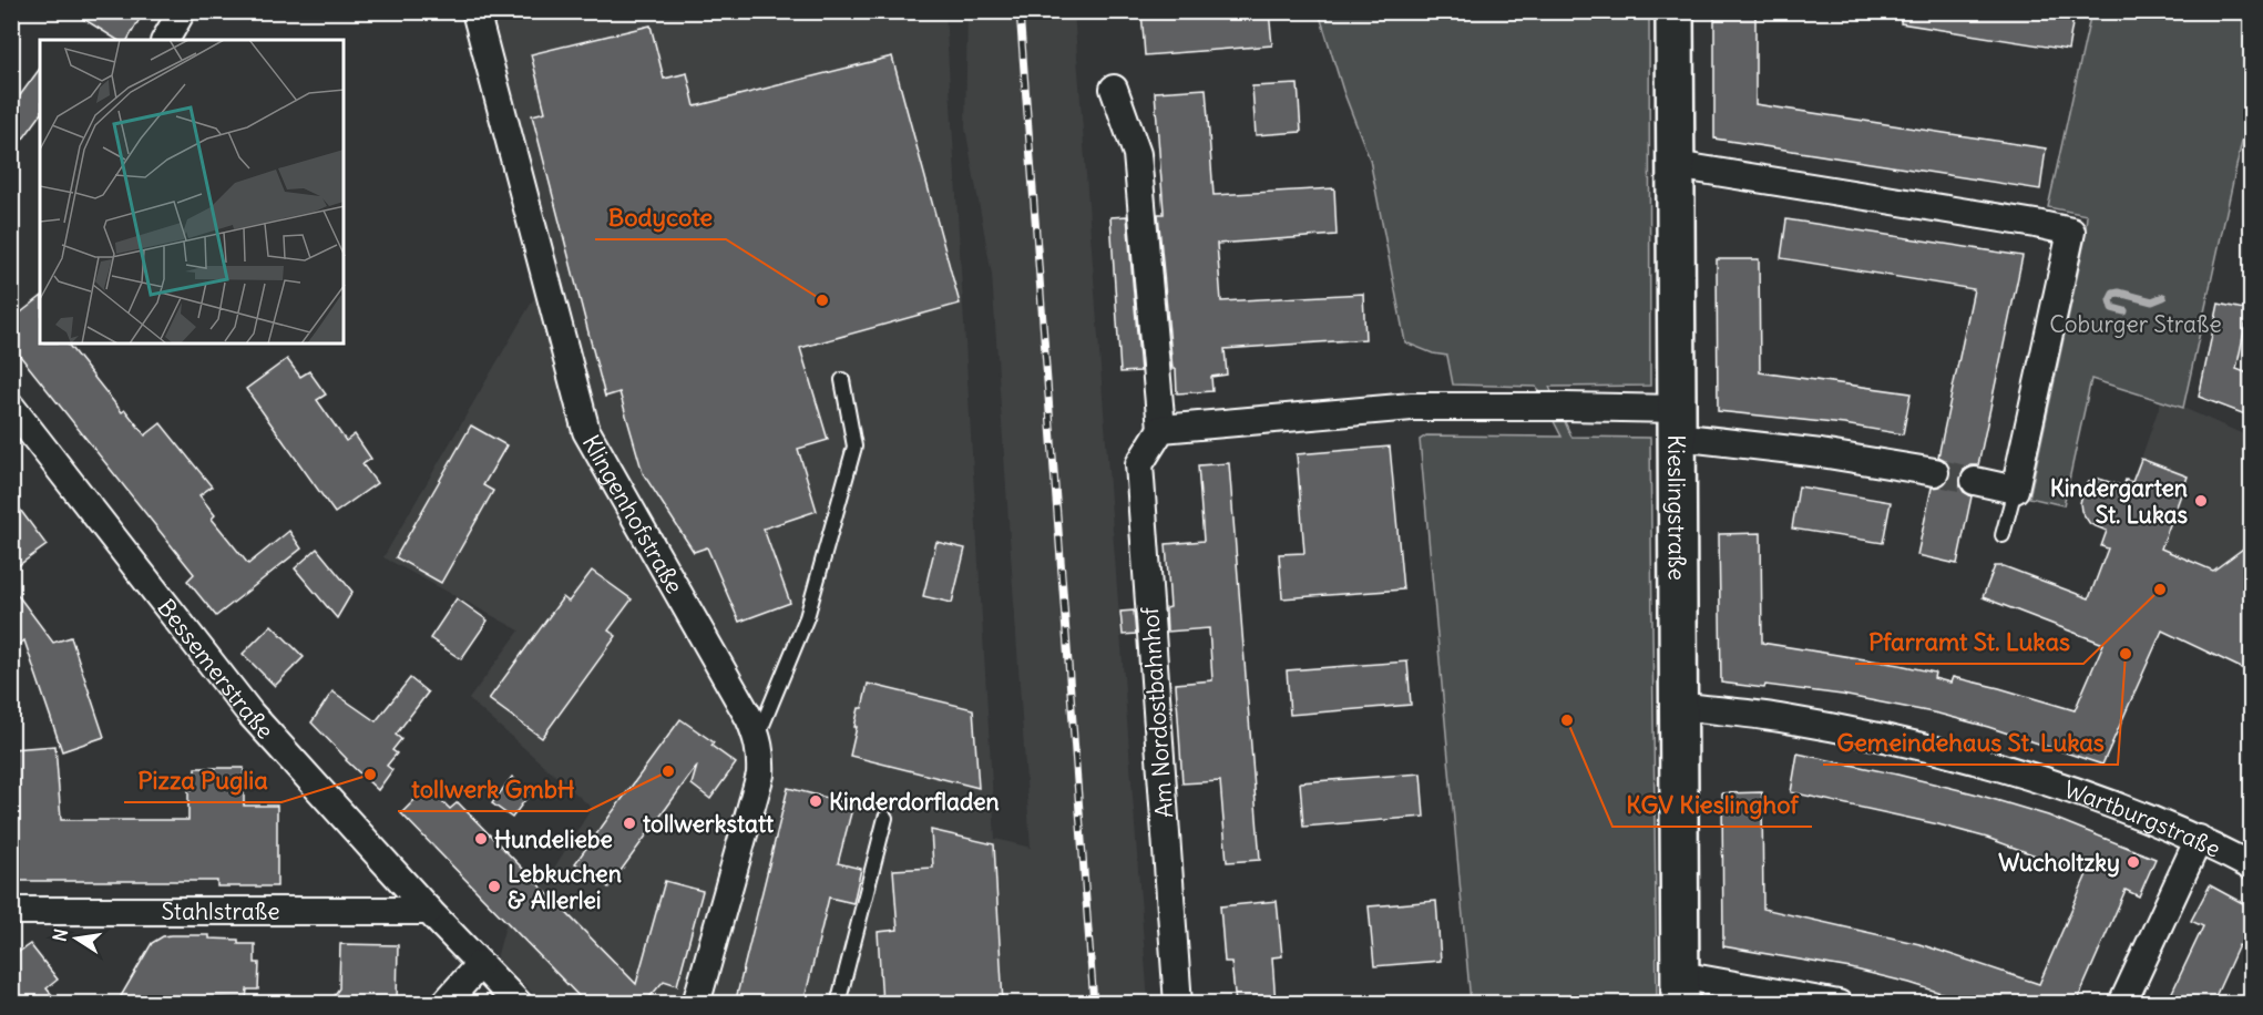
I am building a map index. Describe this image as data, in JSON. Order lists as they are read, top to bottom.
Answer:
{
  "streets": {
    "street": [
      "Kieslingstraße",
      "Klingenhofstraße",
      "Bessemerstraße",
      "Am Nordostbahnhof",
      "Wartburgstraße",
      "Stahlstraße"
    ]
  },
  "crossings": [
    ["Kieslingstraße", "Wartburgstraße"],
    ["Bessemerstraße", "Stahlstraße"]
  ],
  "parks": ["Coburger Straße"],
  "places": [
    "Bodycote",
    "Kindergarten St. Lukas",
    "Pfarramt St. Lukas",
    "Gemeindehaus St. Lukas",
    "KGV Kieslinghof",
    "tollwerk GmbH",
    "Pizza Puglia",
    "Kinderdorfladen",
    "tollwerkstatt",
    "Hundeliebe",
    "Wucholtzky",
    "Lebkuchen & Allerlei"
  ],
  "north": "left"
}
